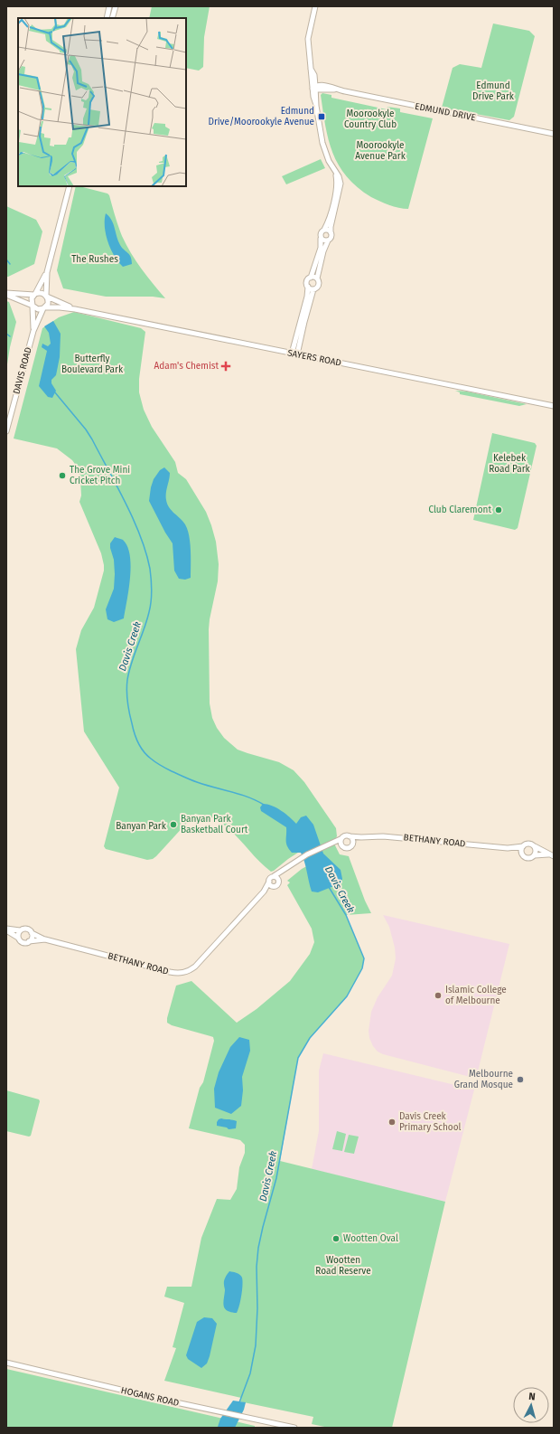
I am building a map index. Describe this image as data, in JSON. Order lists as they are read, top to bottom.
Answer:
{
  "streets": {
    "street": [
      "EDMUND DRIVE",
      "SAYERS ROAD",
      "DAVIS ROAD",
      "BETHANY ROAD",
      "HOGANS ROAD"
    ]
  },
  "water": ["Davis Creek"],
  "parks": [
    "Edmund Drive Park",
    "Moorookyle Country Club",
    "Moorookyle Avenue Park",
    "The Rushes",
    "Butterfly Boulevard Park",
    "Kelebek Road Park",
    "Banyan Park",
    "Wootten Road Reserve"
  ],
  "places": {
    "transit": ["Edmund Drive/Moorookyle Avenue"],
    "health": ["Adam's Chemist"],
    "other": [
      "The Grove Mini Cricket Pitch",
      "Club Claremont",
      "Banyan Park Basketball Court",
      "Islamic College of Melbourne",
      "Melbourne Grand Mosque",
      "Davis Creek Primary School",
      "Wootten Oval"
    ]
  },
  "north": "top"
}
